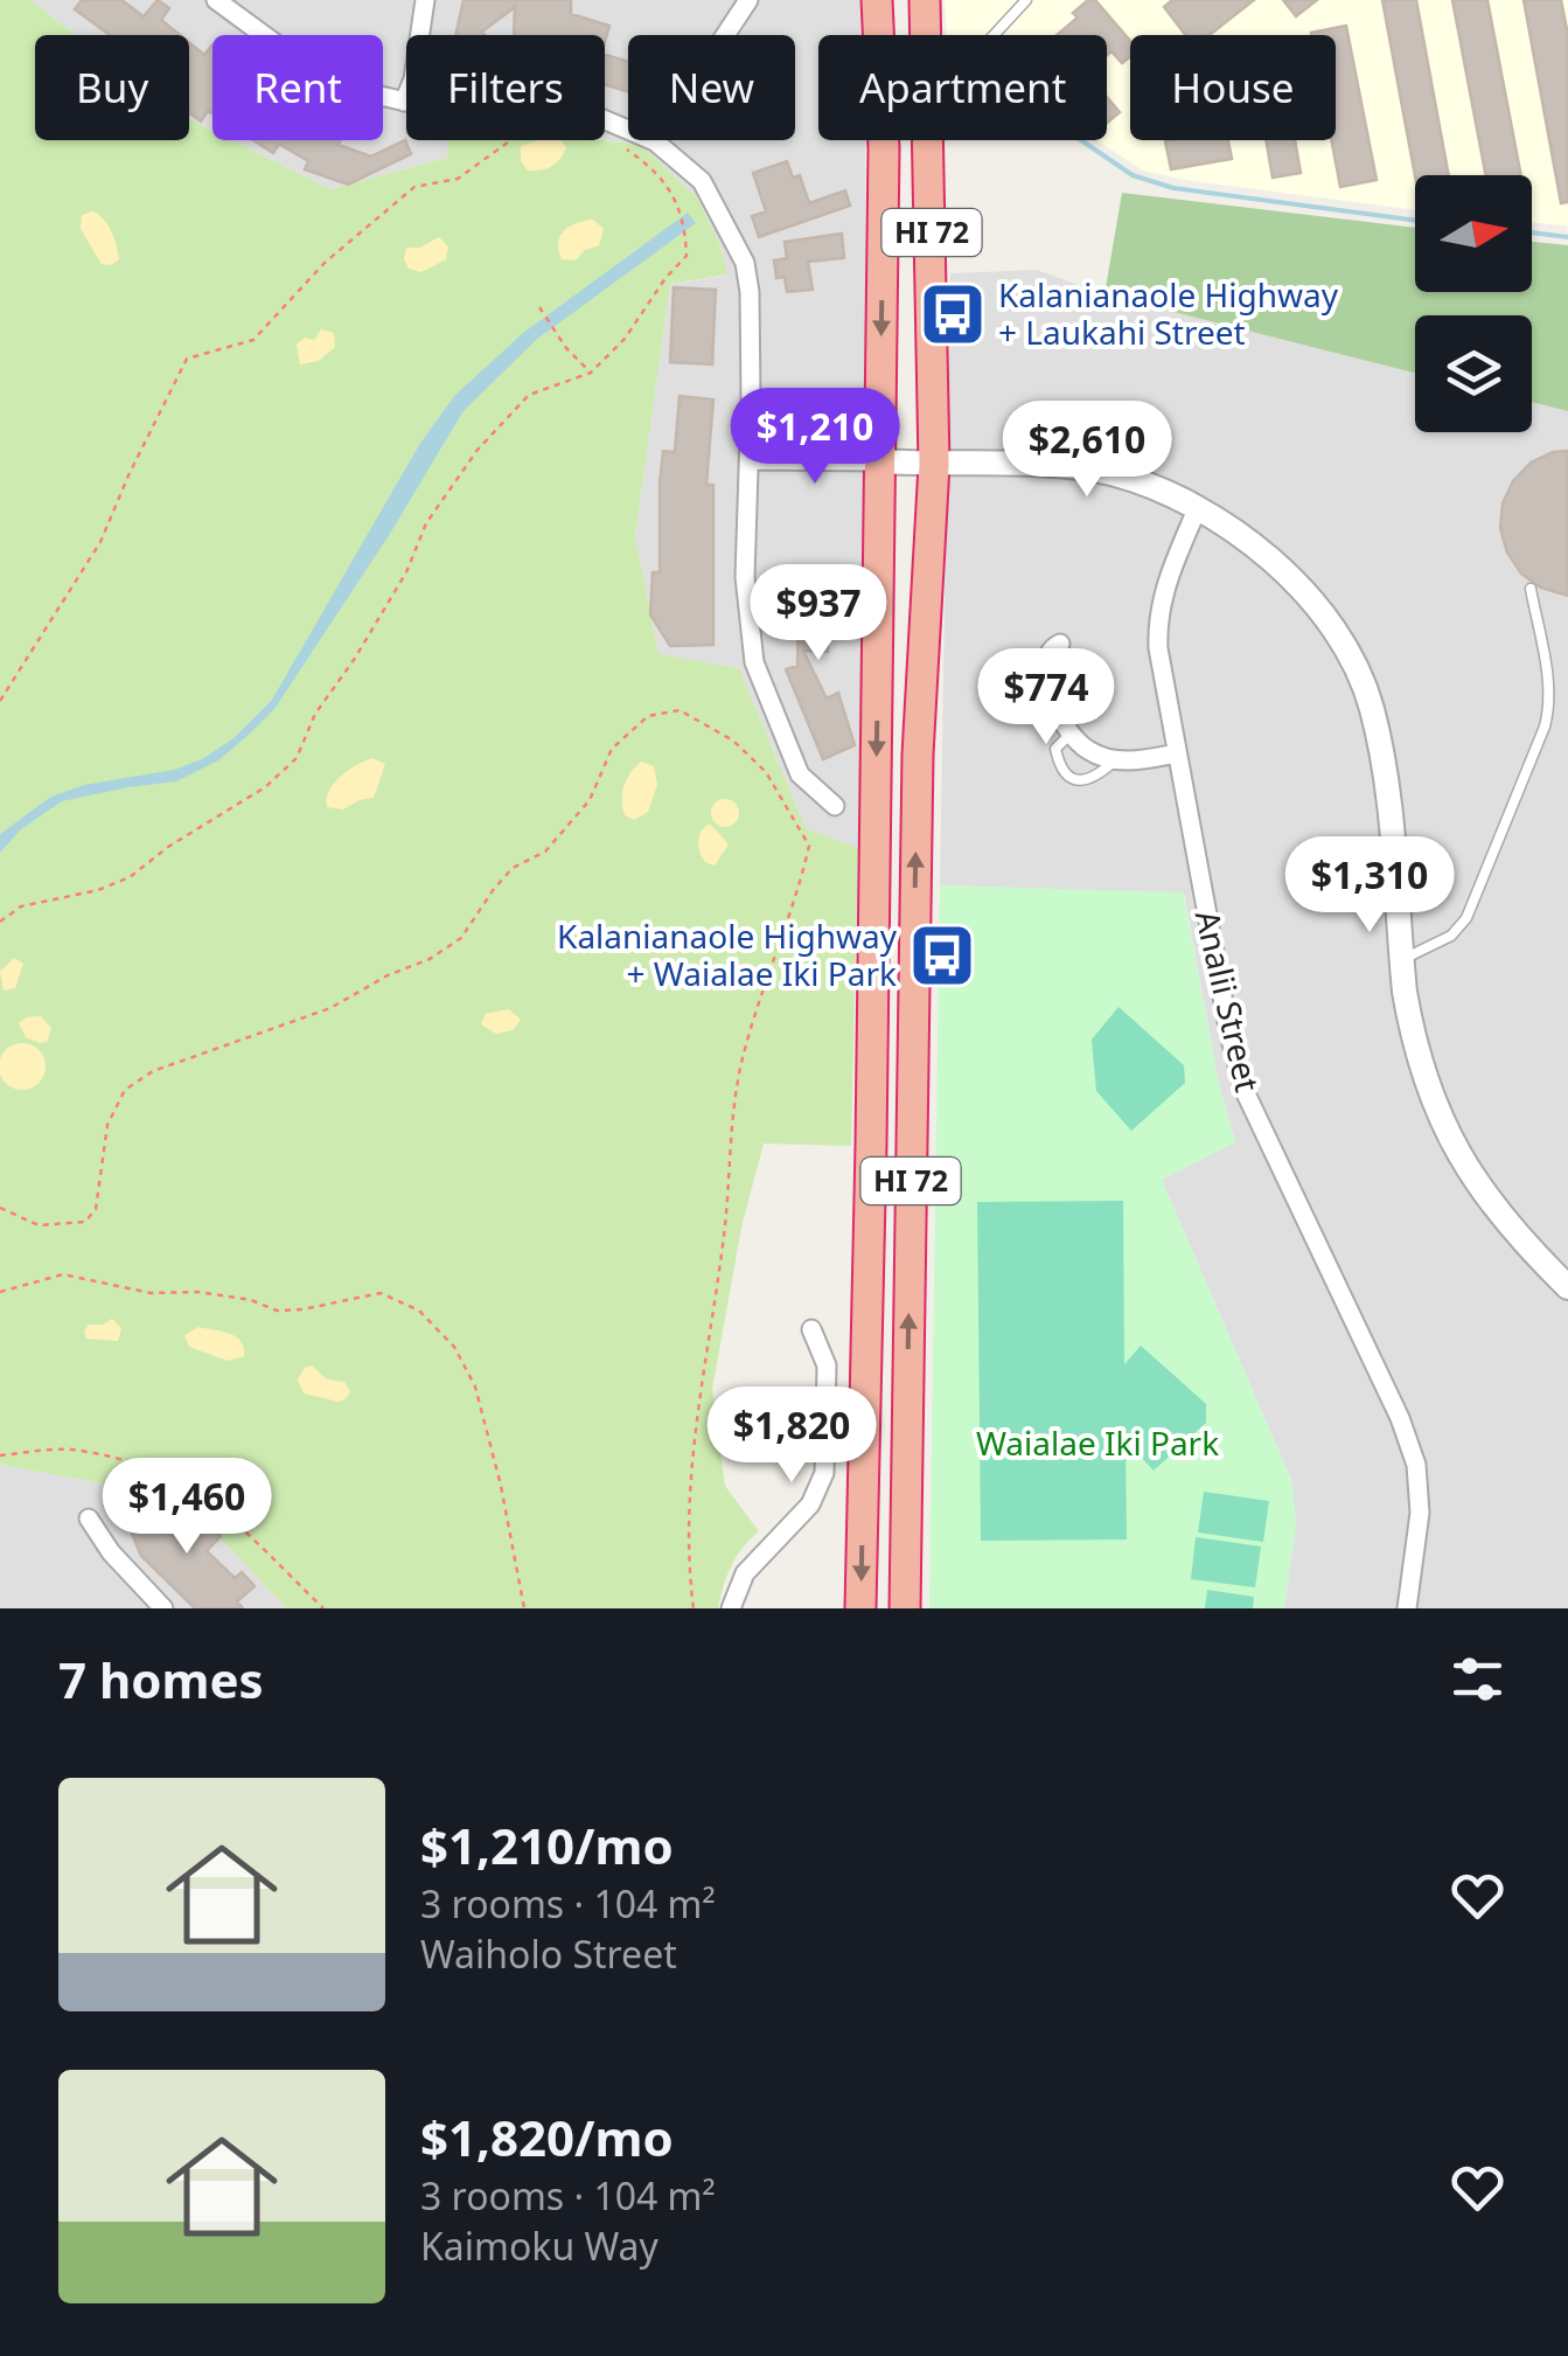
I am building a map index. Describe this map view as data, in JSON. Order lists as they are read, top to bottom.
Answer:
{
  "streets": {
    "highway": ["HI 72"],
    "street": ["Analii Street"]
  },
  "parks": ["Waialae Iki Park"],
  "places": {
    "bus stop": ["Kalanianaole Highway + Laukahi Street", "Kalanianaole Highway + Waialae Iki Park"]
  },
  "north": "right",
  "page": {
    "chip": [
      "Buy",
      "Rent",
      "Filters",
      "New",
      "Apartment",
      "House"
    ],
    "price": [
      "$1,210",
      "$2,610",
      "$937",
      "$774",
      "$1,310",
      "$1,820",
      "$1,460"
    ],
    "heading": "7 homes",
    "list": [
      {
        "name": "$1,210/mo",
        "note": "3 rooms · 104 m² · Waiholo Street"
      },
      {
        "name": "$1,820/mo",
        "note": "3 rooms · 104 m² · Kaimoku Way"
      }
    ]
  }
}
